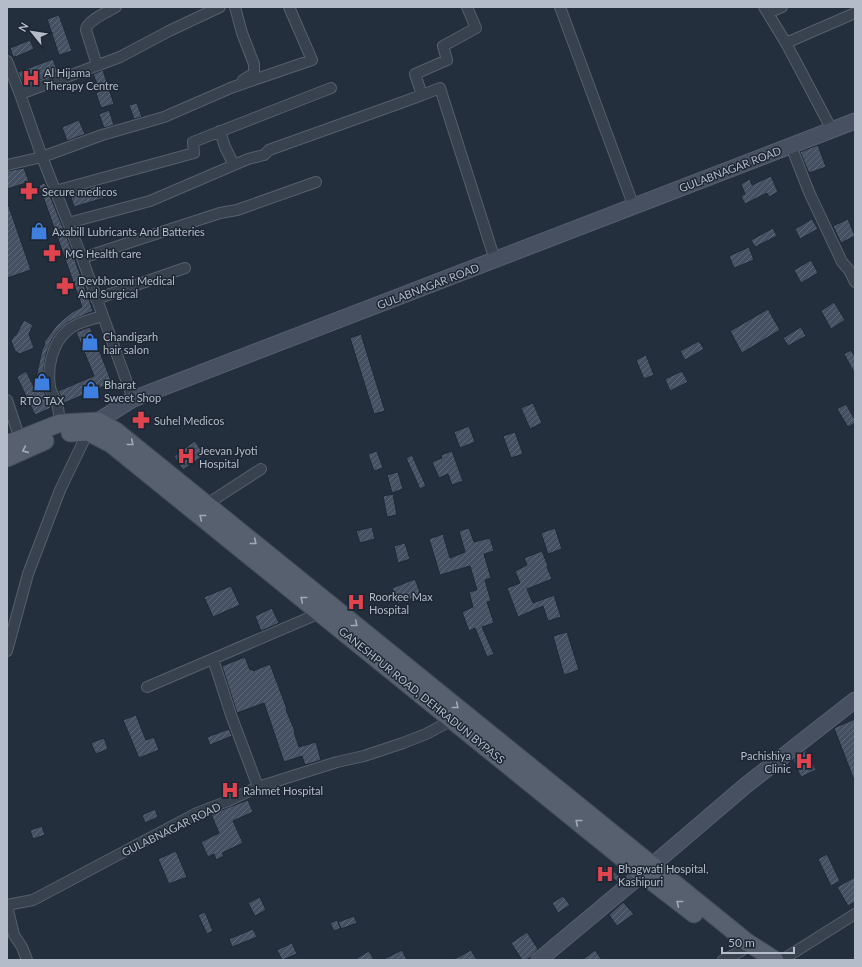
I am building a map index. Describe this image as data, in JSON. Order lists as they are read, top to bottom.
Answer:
{
  "streets": {
    "main road": ["GULABNAGAR ROAD", "GANESHPUR ROAD, DEHRADUN BYPASS"]
  },
  "crossings": [
    ["GULABNAGAR ROAD", "GANESHPUR ROAD, DEHRADUN BYPASS"]
  ],
  "places": {
    "hospital": [
      "Al Hijama Therapy Centre",
      "Jeevan Jyoti Hospital",
      "Roorkee Max Hospital",
      "Pachishiya Clinic",
      "Rahmet Hospital",
      "Bhagwati Hospital, Kashipuri"
    ],
    "pharmacy": [
      "Secure medicos",
      "MG Health care",
      "Devbhoomi Medical And Surgical",
      "Suhel Medicos"
    ],
    "shop": [
      "Axabill Lubricants And Batteries",
      "Chandigarh hair salon",
      "RTO TAX",
      "Bharat Sweet Shop"
    ]
  },
  "scale_bar": "50 m",
  "north": "top left"
}
